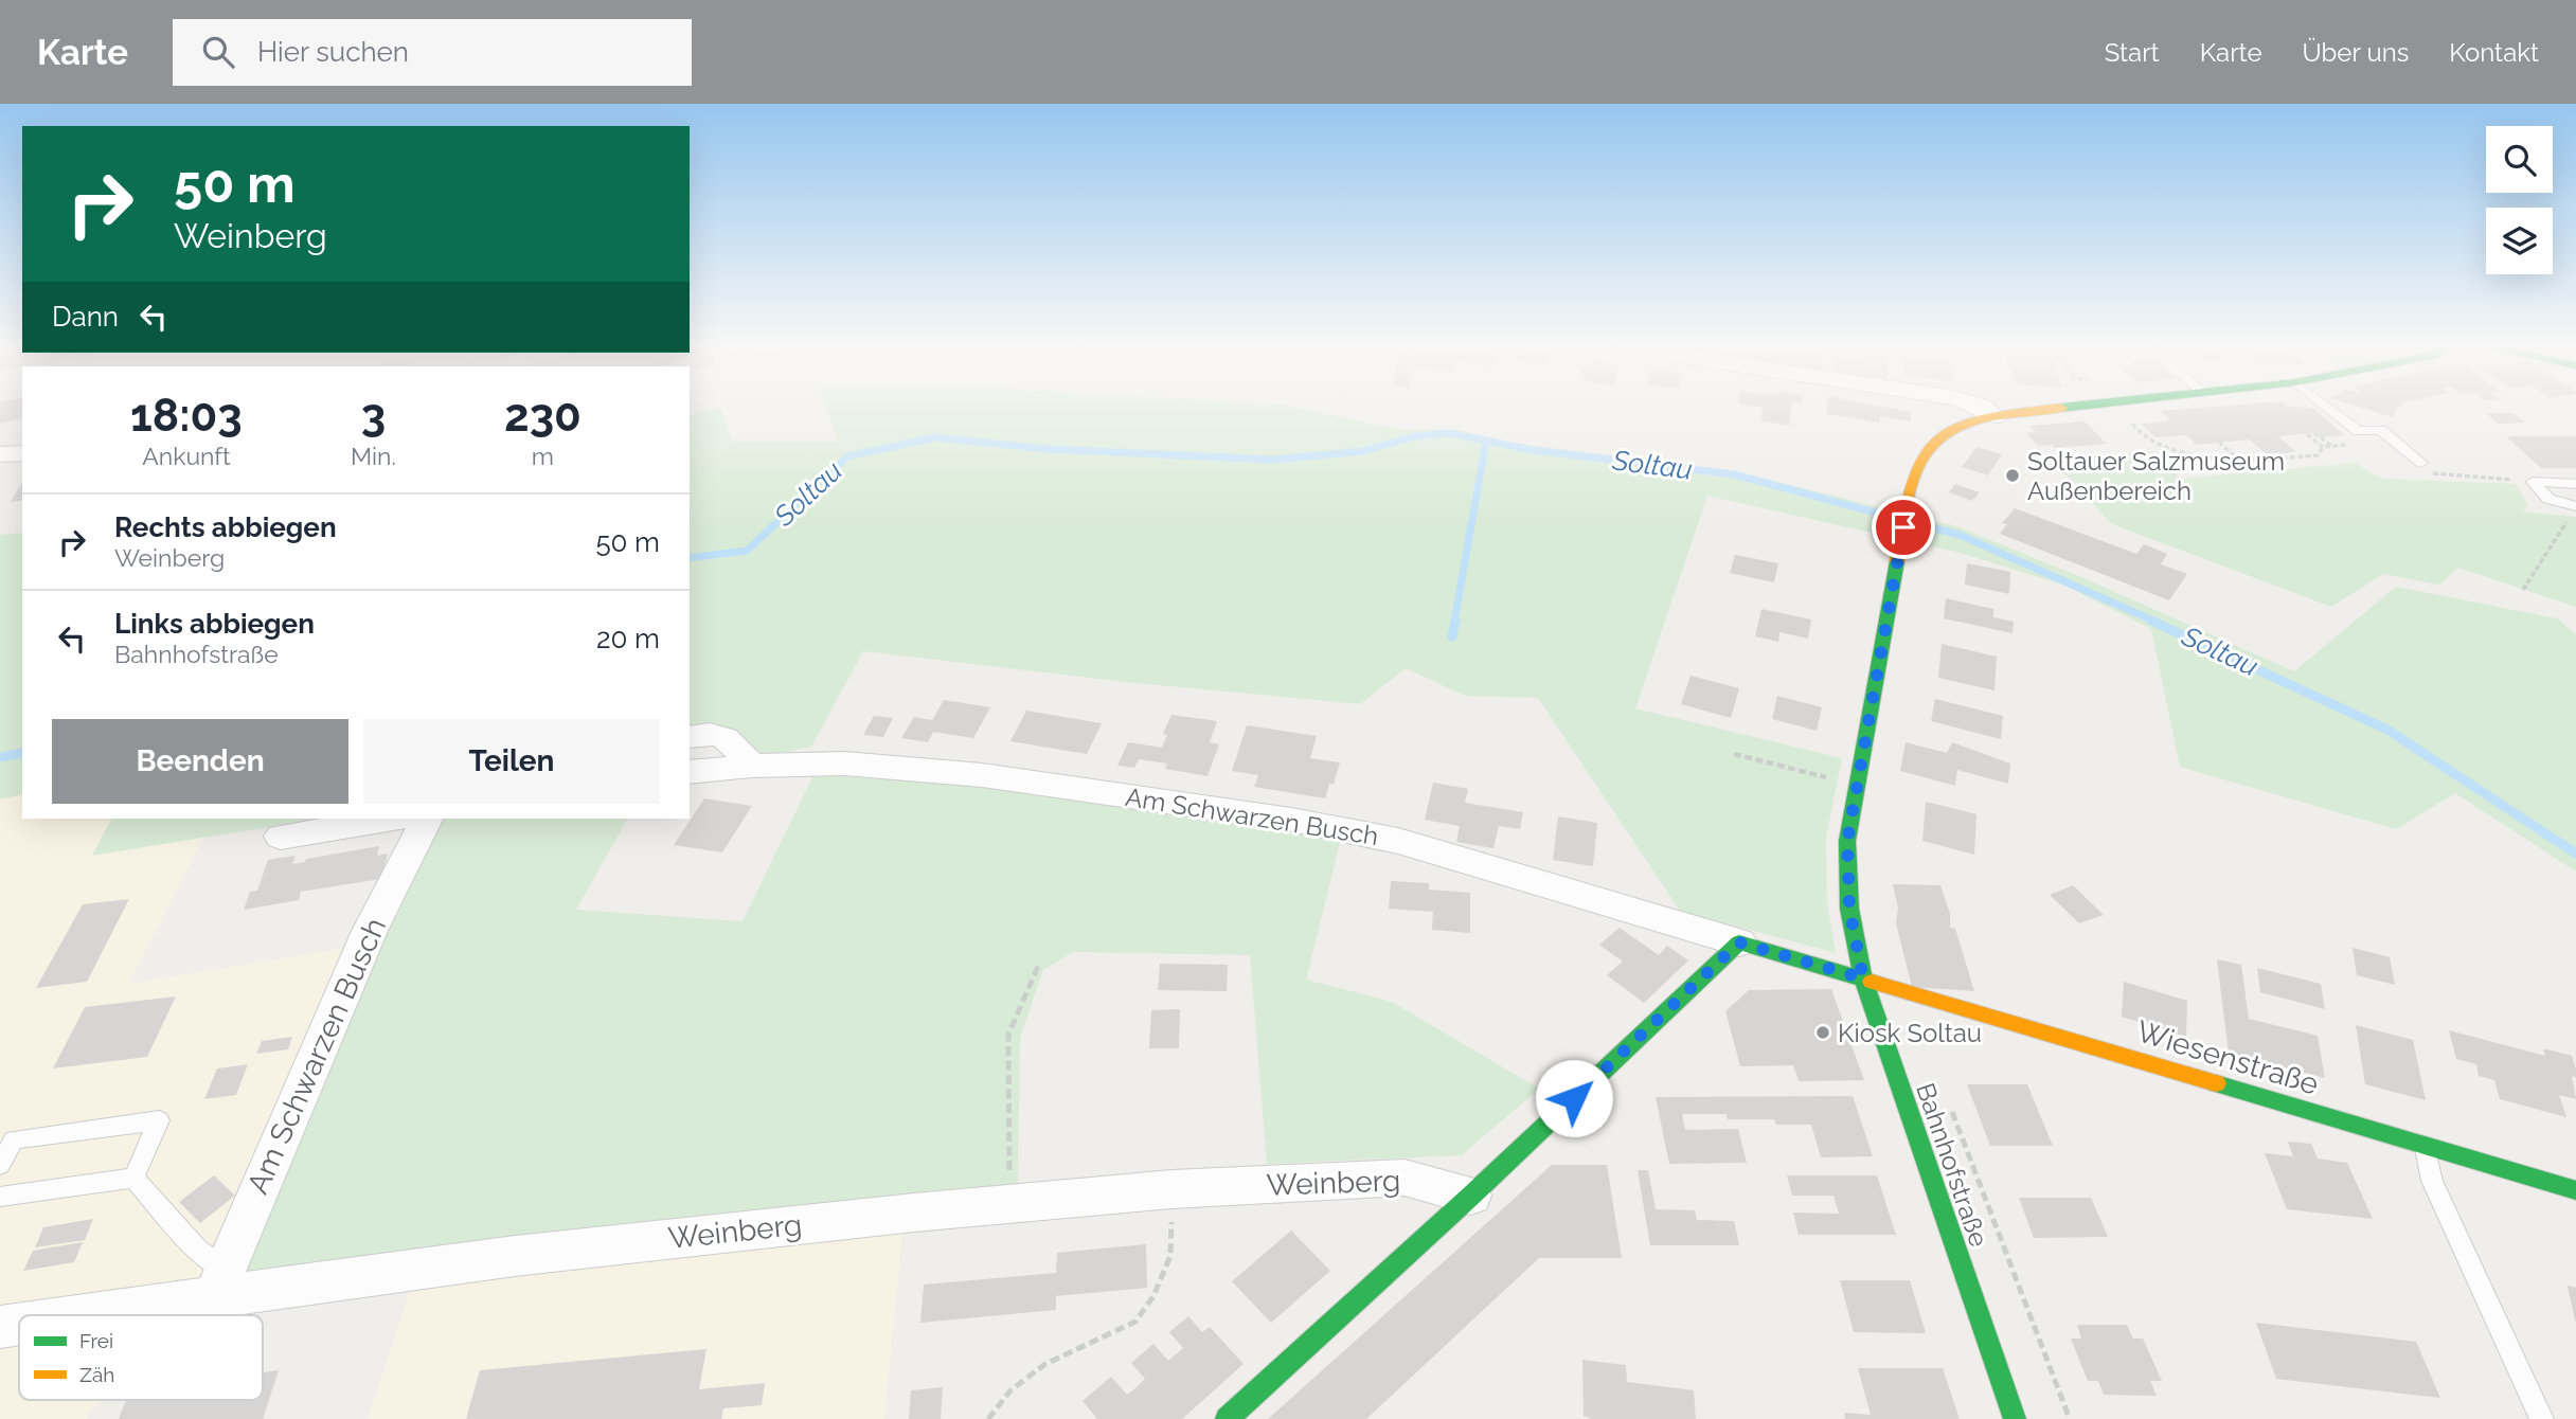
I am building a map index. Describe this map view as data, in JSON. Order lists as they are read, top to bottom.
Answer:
{
  "streets": {
    "street": [
      "Am Schwarzen Busch",
      "Wiesenstraße",
      "Bahnhofstraße",
      "Weinberg"
    ]
  },
  "crossings": [
    ["Am Schwarzen Busch", "Weinberg"],
    ["Wiesenstraße", "Bahnhofstraße"]
  ],
  "water": ["Soltau"],
  "places": ["Soltauer Salzmuseum Außenbereich", "Kiosk Soltau"],
  "legend": ["Frei", "Zäh"],
  "page": {
    "header": "Karte",
    "search": "Hier suchen",
    "nav": [
      "Start",
      "Karte",
      "Über uns",
      "Kontakt"
    ],
    "turn": ["50 m", "Weinberg"],
    "then": "Dann",
    "eta": [
      "18:03",
      "Ankunft",
      "3",
      "Min.",
      "230",
      "m"
    ],
    "list": [
      {
        "name": "Rechts abbiegen",
        "note": "Weinberg",
        "value": "50 m"
      },
      {
        "name": "Links abbiegen",
        "note": "Bahnhofstraße",
        "value": "20 m"
      }
    ],
    "buttons": ["Beenden", "Teilen"]
  }
}
